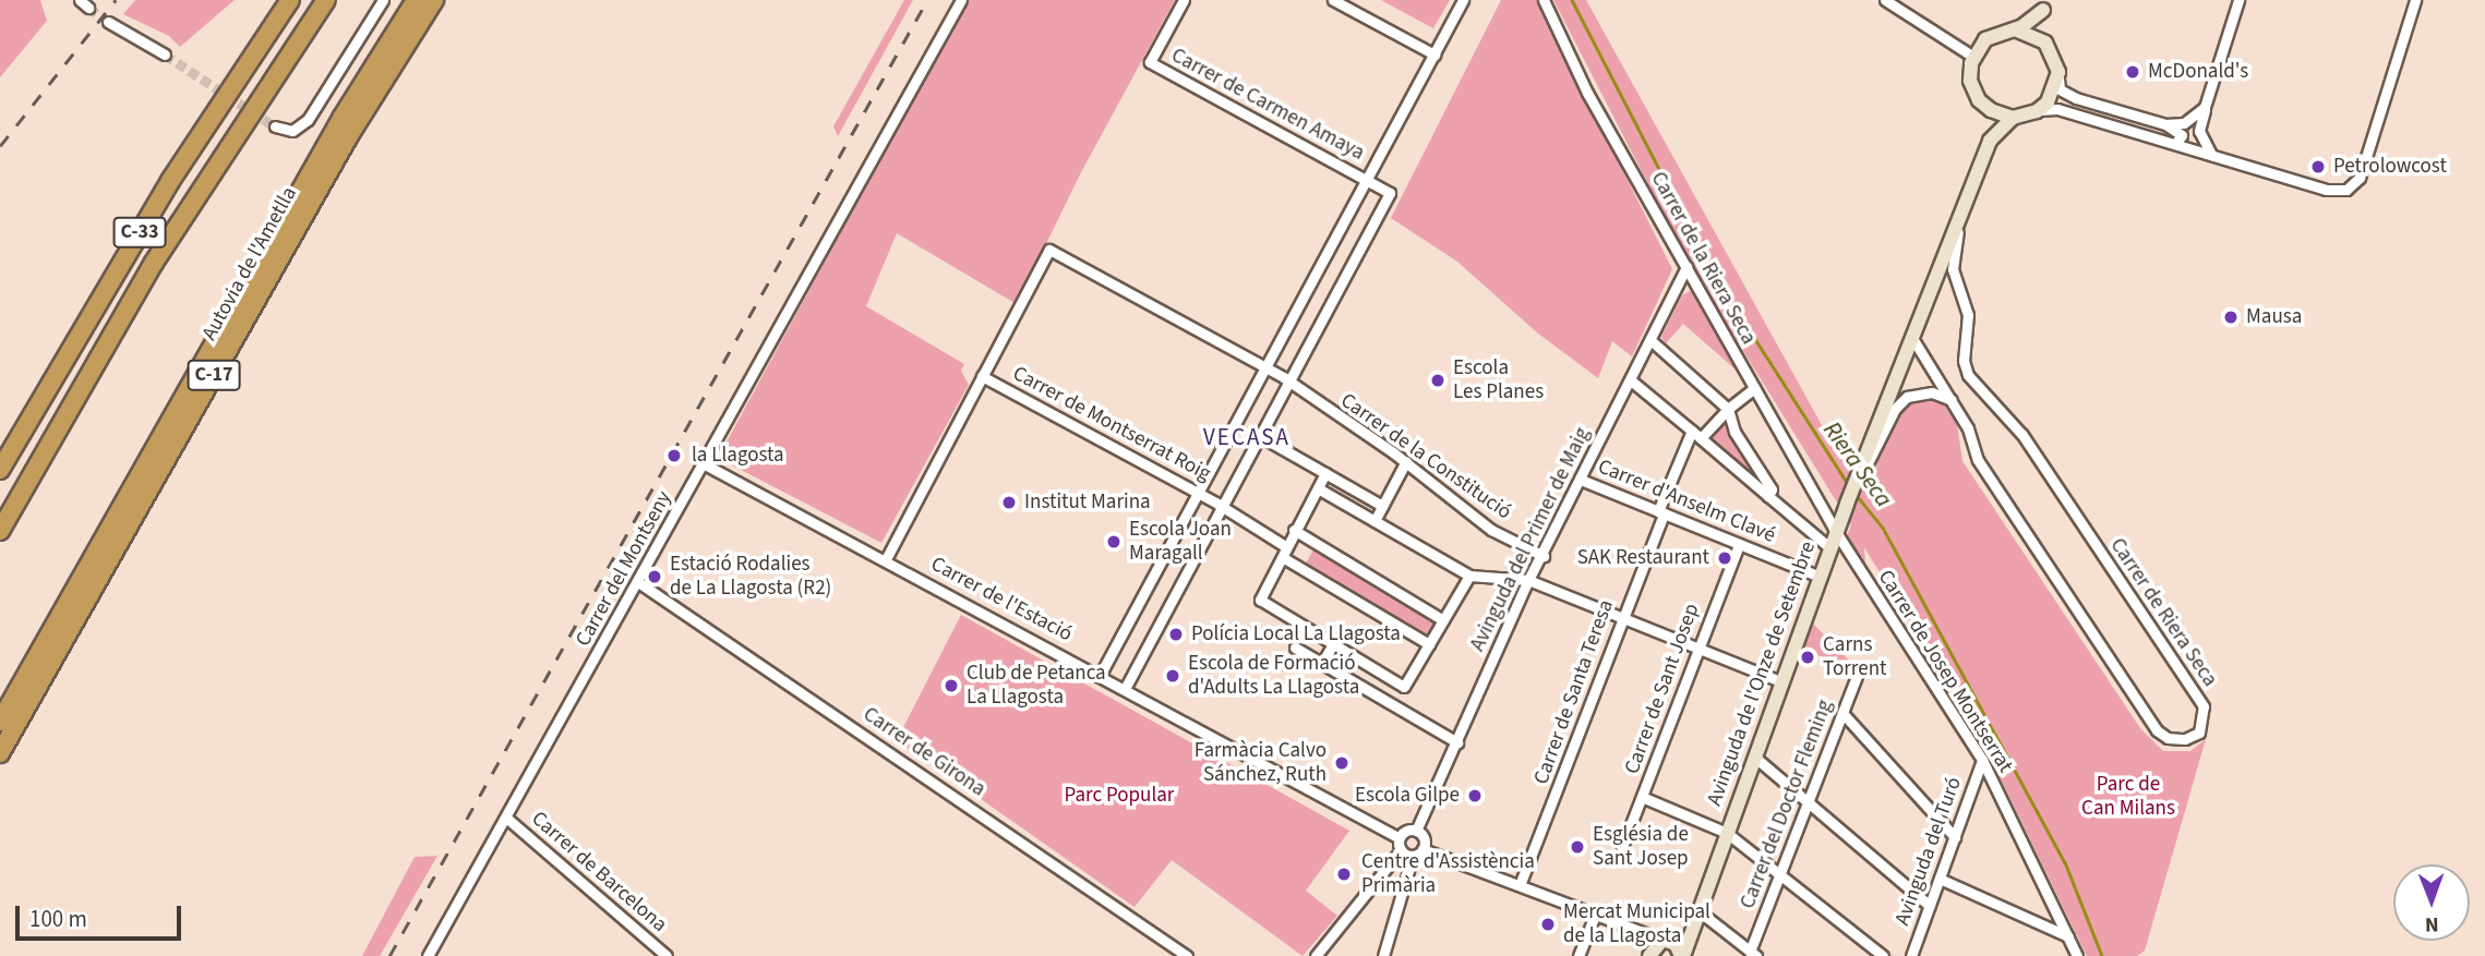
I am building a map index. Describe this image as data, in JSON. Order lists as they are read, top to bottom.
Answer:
{
  "streets": {
    "highway": ["C-33", "Autovia de l'Ametlla", "C-17"],
    "main road": ["Avinguda de l'Onze de Setembre"],
    "street": [
      "Carrer de Carmen Amaya",
      "Carrer de la Riera Seca",
      "Carrer de Montserrat Roig",
      "Carrer de la Constitució",
      "Carrer d'Anselm Clavé",
      "Avinguda del Primer de Maig",
      "Carrer del Montseny",
      "Carrer de l'Estació",
      "Carrer de Riera Seca",
      "Carrer de Josep Montserrat",
      "Carrer de Sant Josep",
      "Carrer de Santa Teresa",
      "Carrer de Girona",
      "Carrer del Doctor Fleming",
      "Avinguda del Turó",
      "Carrer de Barcelona"
    ]
  },
  "crossings": [
    ["Carrer de la Riera Seca", "Avinguda del Primer de Maig"],
    ["Carrer de la Riera Seca", "Carrer de Josep Montserrat"],
    ["Carrer de la Riera Seca", "Avinguda de l'Onze de Setembre"],
    ["Carrer de Montserrat Roig", "Carrer de la Constitució"],
    ["Carrer de la Constitució", "Avinguda del Primer de Maig"],
    ["Carrer d'Anselm Clavé", "Avinguda del Primer de Maig"],
    ["Carrer d'Anselm Clavé", "Avinguda de l'Onze de Setembre"],
    ["Carrer d'Anselm Clavé", "Carrer de Sant Josep"],
    ["Carrer d'Anselm Clavé", "Carrer de Santa Teresa"],
    ["Avinguda del Primer de Maig", "Carrer de l'Estació"],
    ["Carrer del Montseny", "Carrer de l'Estació"],
    ["Carrer del Montseny", "Carrer de Girona"],
    ["Carrer del Montseny", "Carrer de Barcelona"],
    ["Carrer de Riera Seca", "Avinguda de l'Onze de Setembre"],
    ["Carrer de Josep Montserrat", "Avinguda de l'Onze de Setembre"],
    ["Carrer de Josep Montserrat", "Avinguda del Turó"]
  ],
  "districts": ["VECASA"],
  "water": ["Riera Seca"],
  "parks": ["Parc de Can Milans", "Parc Popular"],
  "places": [
    "McDonald's",
    "Petrolowcost",
    "Mausa",
    "Escola Les Planes",
    "la Llagosta",
    "Institut Marina",
    "Escola Joan Maragall",
    "SAK Restaurant",
    "Estació Rodalies de La Llagosta (R2)",
    "Polícia Local La Llagosta",
    "Carns Torrent",
    "Escola de Formació d'Adults La Llagosta",
    "Club de Petanca La Llagosta",
    "Farmàcia Calvo Sánchez, Ruth",
    "Escola Gilpe",
    "Església de Sant Josep",
    "Centre d'Assistència Primària",
    "Mercat Municipal de la Llagosta"
  ],
  "scale_bar": "100 m",
  "north": "bottom"
}
